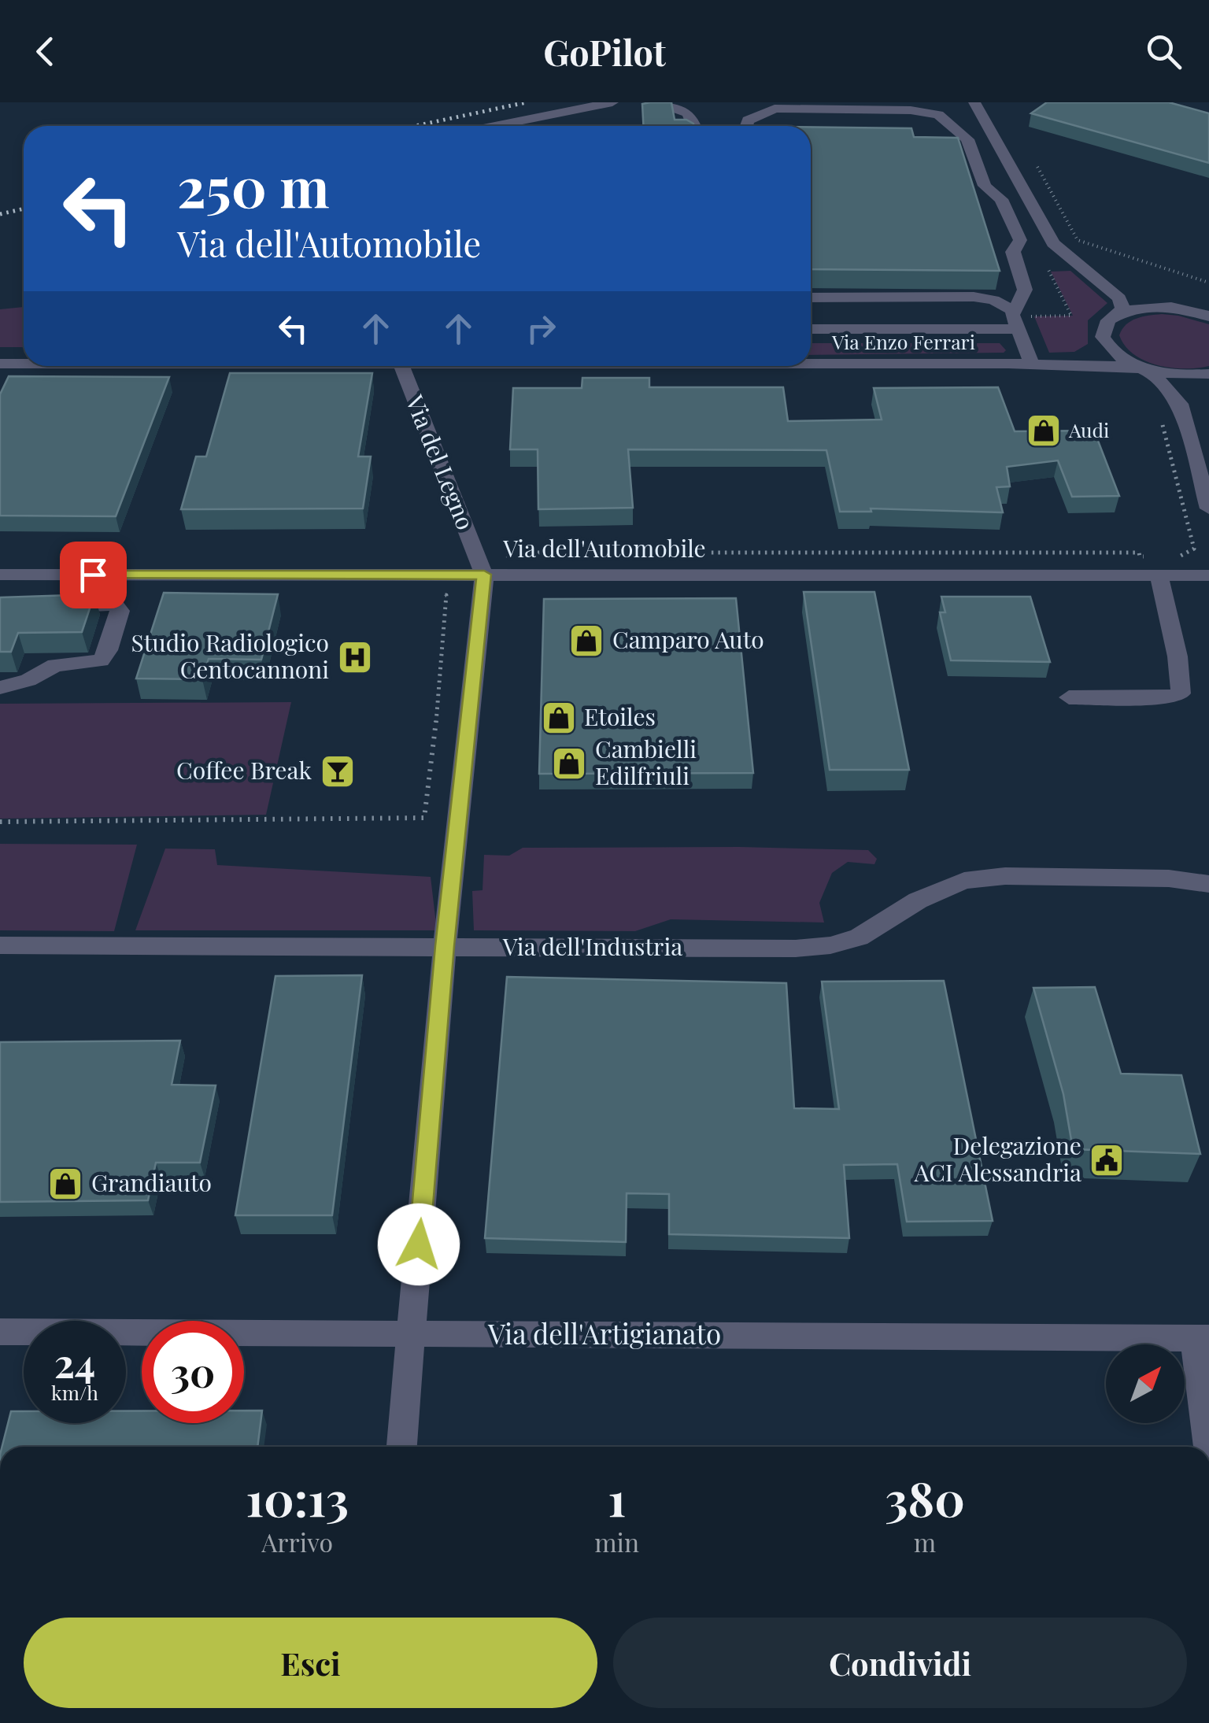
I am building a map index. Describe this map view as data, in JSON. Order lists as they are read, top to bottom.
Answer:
{
  "streets": {
    "street": [
      "Via Enzo Ferrari",
      "Via del Legno",
      "Via dell'Automobile",
      "Via dell'Industria",
      "Via dell'Artigianato"
    ]
  },
  "crossings": [
    ["Via del Legno", "Via dell'Automobile"],
    ["Via del Legno", "Via dell'Industria"],
    ["Via del Legno", "Via dell'Artigianato"]
  ],
  "places": {
    "shop": [
      "Audi",
      "Camparo Auto",
      "Etoiles",
      "Cambielli Edilfriuli",
      "Grandiauto"
    ],
    "hospital": ["Studio Radiologico Centocannoni"],
    "bar": ["Coffee Break"],
    "public building": ["Delegazione ACI Alessandria"]
  },
  "north": "top right",
  "page": {
    "header": "GoPilot",
    "turn": ["250 m", "Via dell'Automobile"],
    "speed": "24 km/h",
    "limit": "30",
    "eta": [
      "10:13",
      "Arrivo",
      "1",
      "min",
      "380",
      "m"
    ],
    "buttons": ["Esci", "Condividi"]
  }
}
